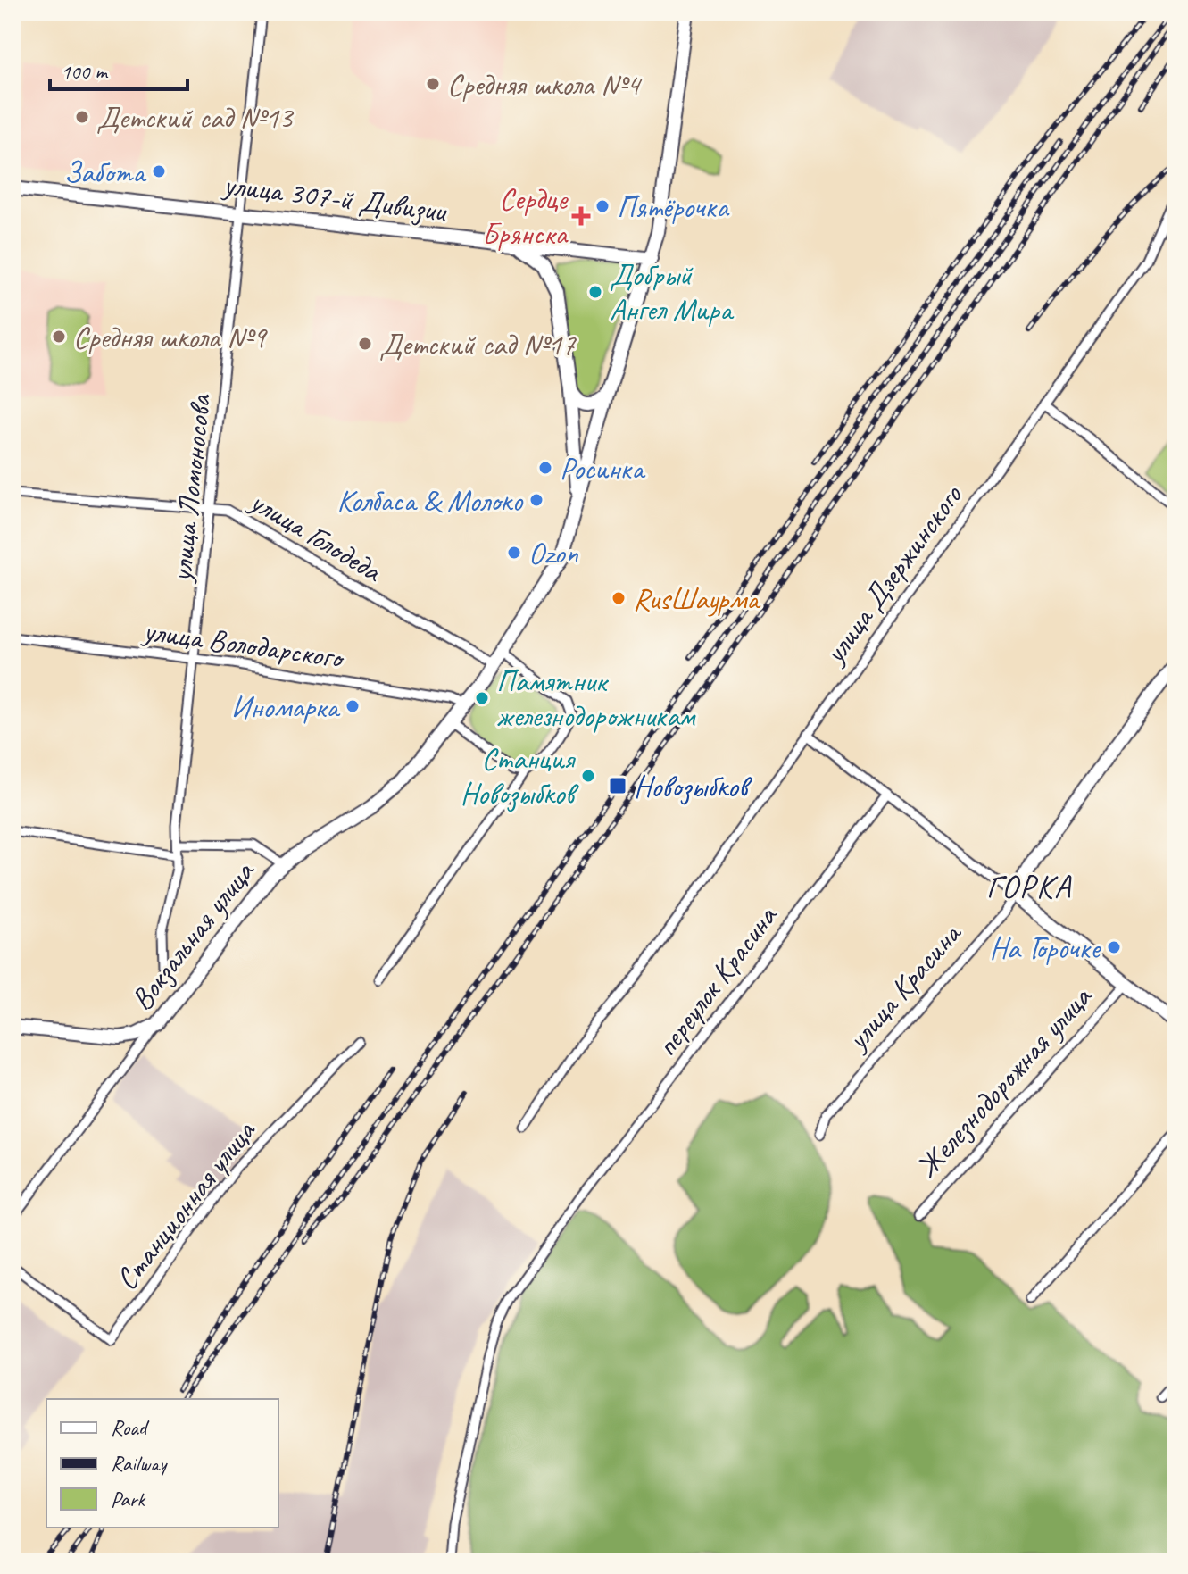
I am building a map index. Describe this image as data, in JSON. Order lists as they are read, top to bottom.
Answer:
{
  "streets": {
    "street": [
      "улица 307-й Дивизии",
      "улица Ломоносова",
      "улица Голодеда",
      "улица Дзержинского",
      "улица Володарского",
      "Вокзальная улица",
      "переулок Красина",
      "улица Красина",
      "Железнодорожная улица",
      "Станционная улица"
    ]
  },
  "crossings": [
    ["улица 307-й Дивизии", "улица Ломоносова"],
    ["улица 307-й Дивизии", "Вокзальная улица"],
    ["улица Ломоносова", "улица Голодеда"],
    ["улица Ломоносова", "улица Володарского"],
    ["улица Голодеда", "Вокзальная улица"],
    ["улица Дзержинского", "Железнодорожная улица"],
    ["улица Володарского", "Вокзальная улица"],
    ["переулок Красина", "Железнодорожная улица"],
    ["улица Красина", "Железнодорожная улица"]
  ],
  "districts": ["ГОРКА"],
  "places": {
    "other": [
      "Средняя школа №4",
      "Детский сад №13",
      "Забота",
      "Пятёрочка",
      "Добрый Ангел Мира",
      "Средняя школа №9",
      "Детский сад №17",
      "Росинка",
      "Колбаса & Молоко",
      "Ozon",
      "RusШаурма",
      "Памятник железнодорожникам",
      "Иномарка",
      "Станция Новозыбков",
      "На Горочке"
    ],
    "health": ["Сердце Брянска"],
    "transit": ["Новозыбков"]
  },
  "legend": ["Road", "Railway", "Park"],
  "scale_bar": "100 m"
}
